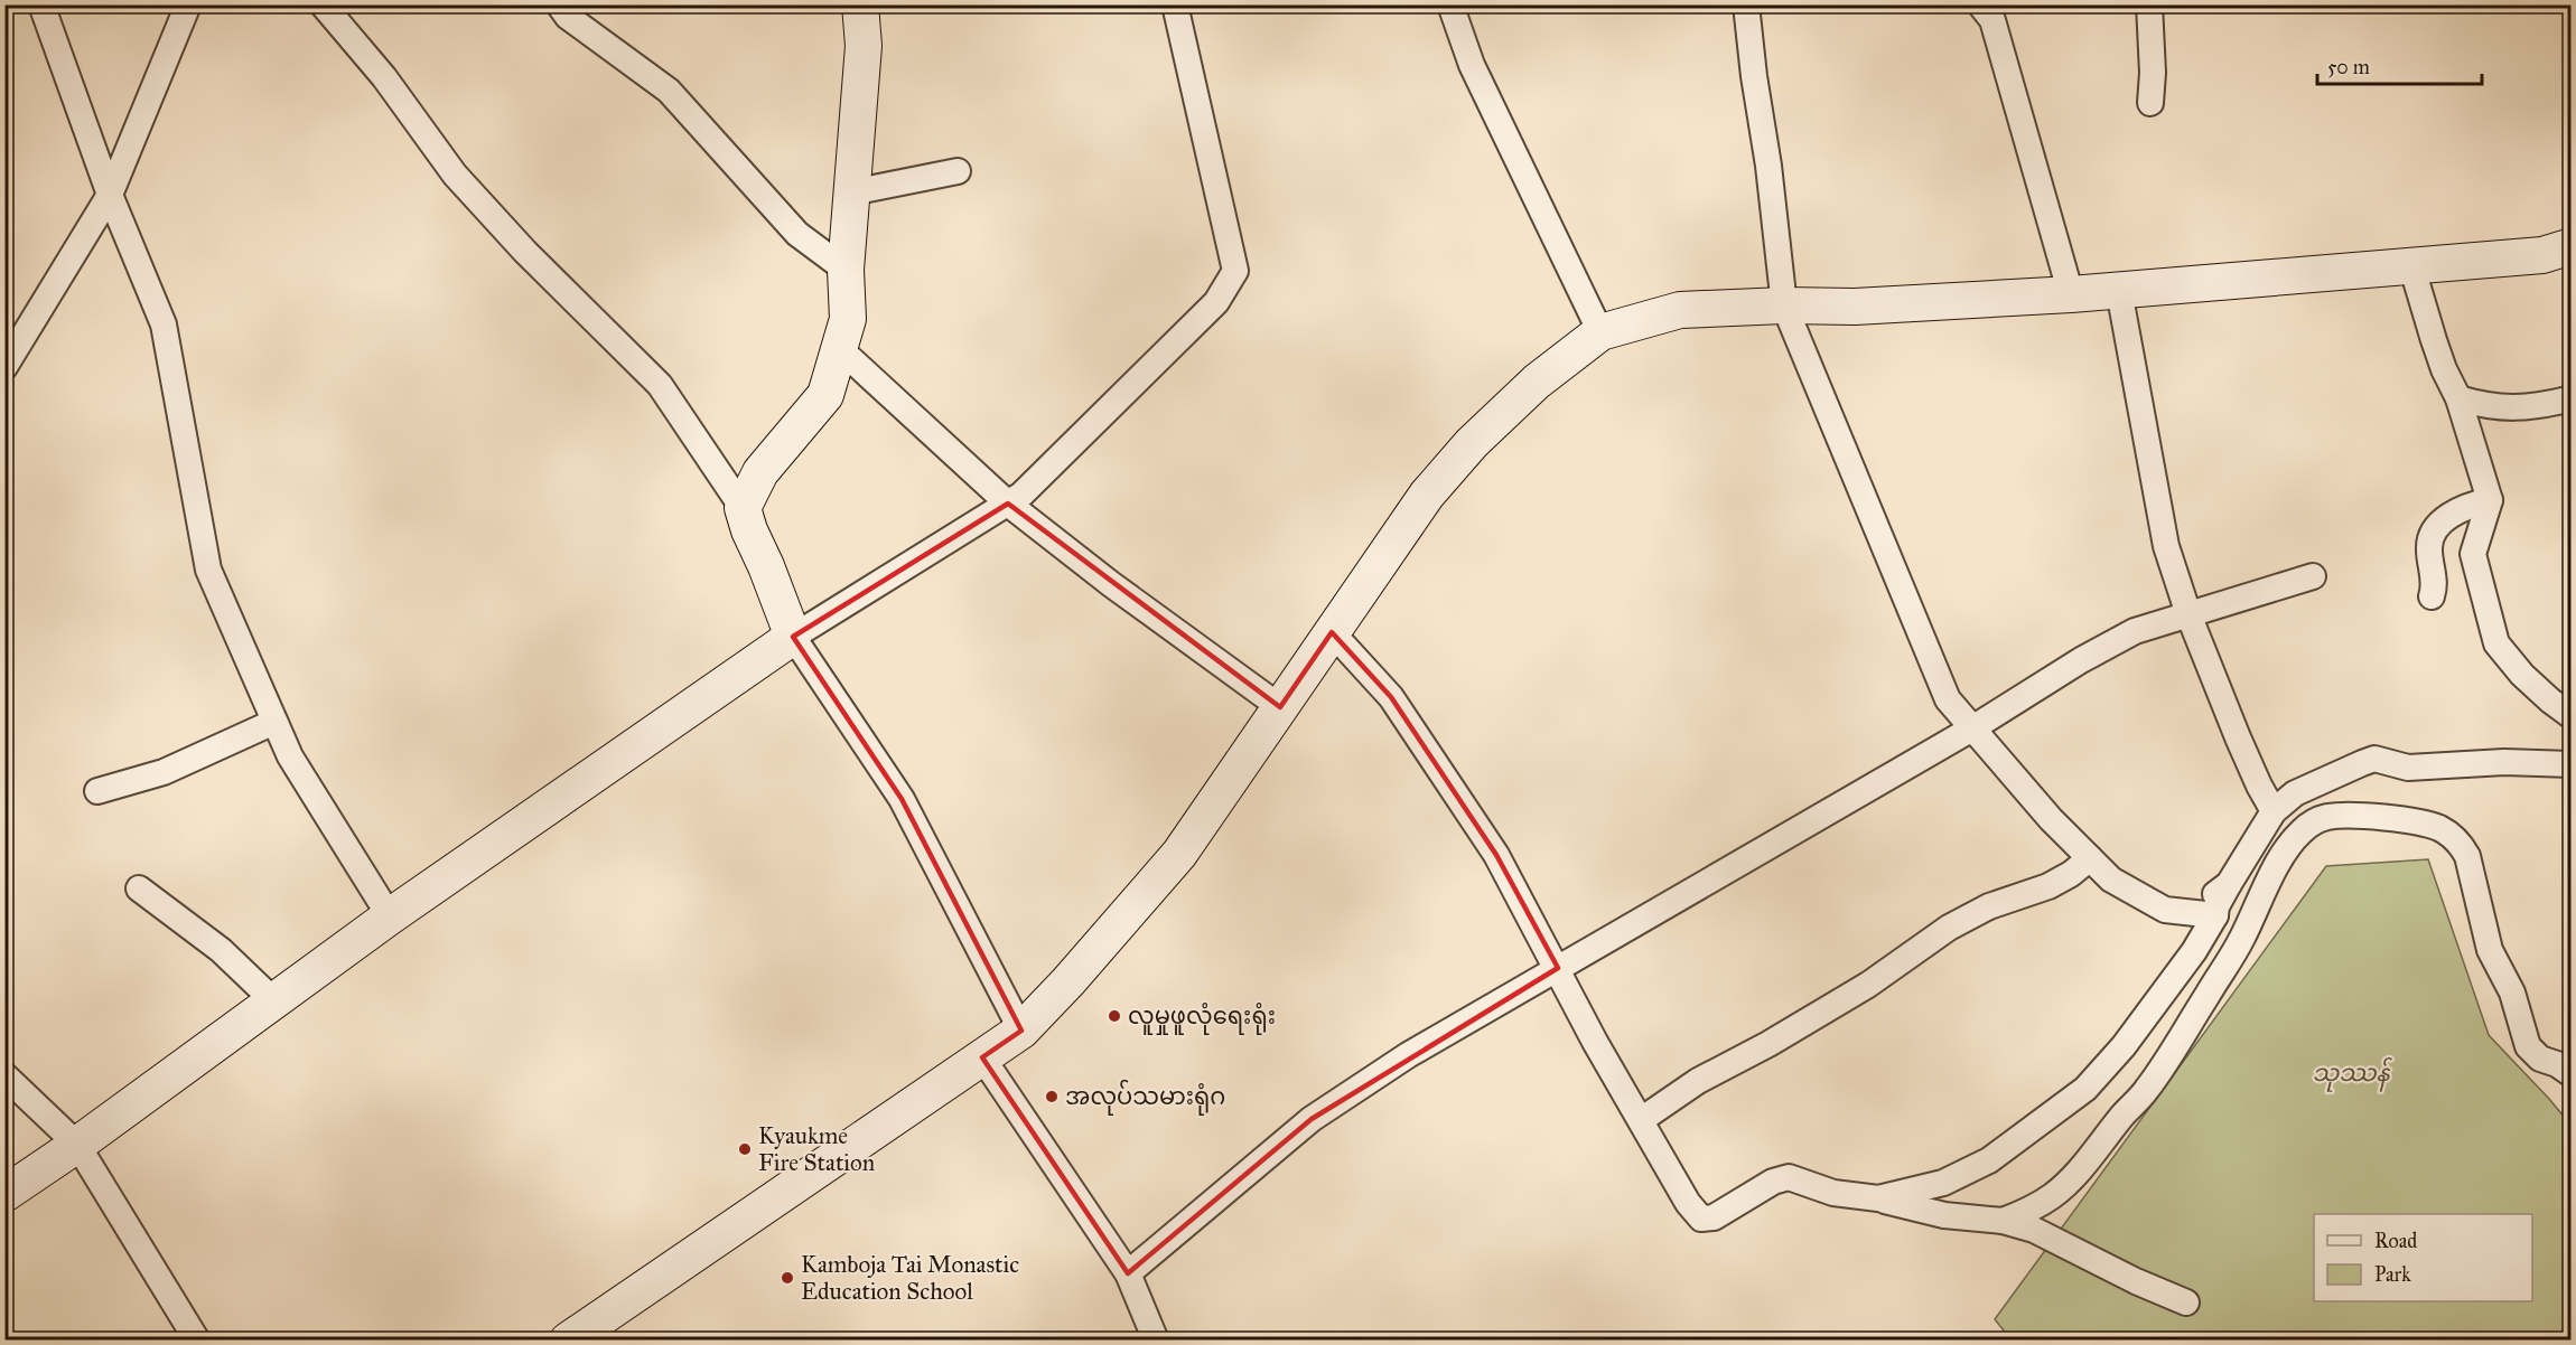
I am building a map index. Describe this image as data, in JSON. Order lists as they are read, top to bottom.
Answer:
{
  "parks": ["သုဿန်"],
  "places": [
    "လူမှုဖူလုံရေးရုံး",
    "အလုပ်သမားရုံဂ",
    "Kyaukme Fire Station",
    "Kamboja Tai Monastic Education School"
  ],
  "legend": ["Road", "Park"],
  "scale_bar": "50 m"
}
